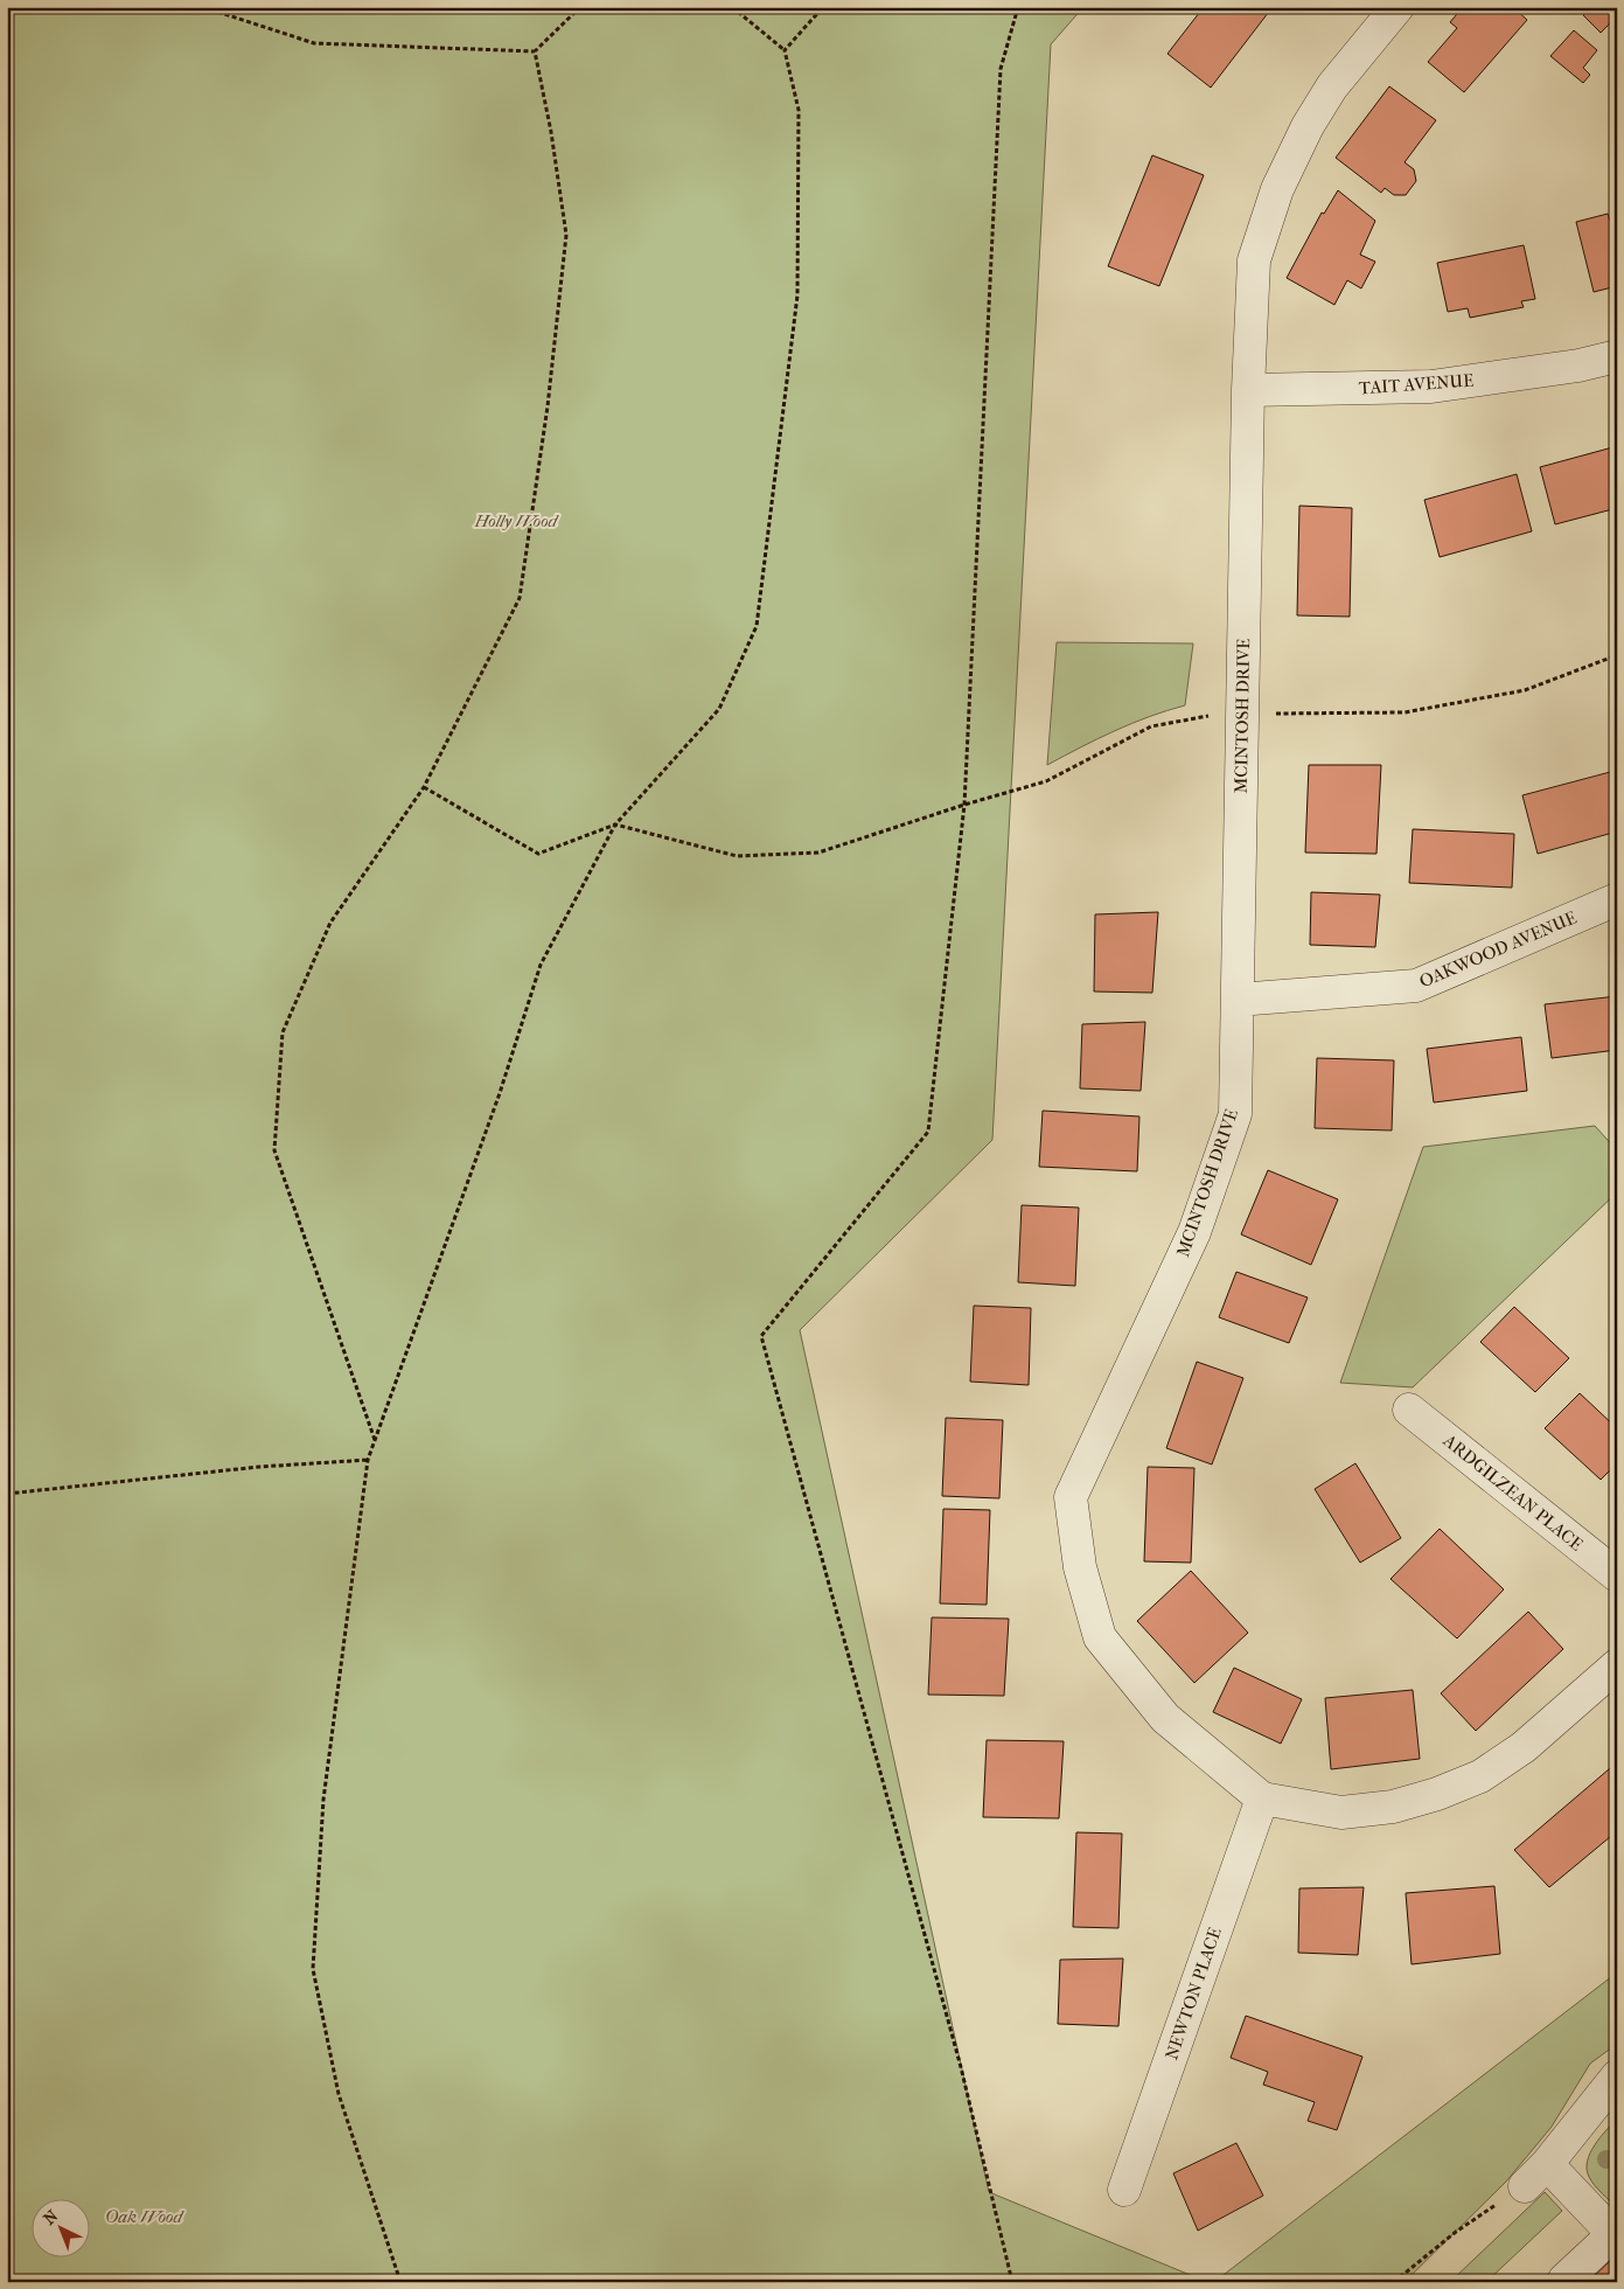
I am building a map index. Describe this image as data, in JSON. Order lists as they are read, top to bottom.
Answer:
{
  "streets": {
    "street": [
      "TAIT AVENUE",
      "MCINTOSH DRIVE",
      "OAKWOOD AVENUE",
      "ARDGILZEAN PLACE",
      "NEWTON PLACE"
    ]
  },
  "crossings": [
    ["TAIT AVENUE", "MCINTOSH DRIVE"],
    ["MCINTOSH DRIVE", "OAKWOOD AVENUE"],
    ["MCINTOSH DRIVE", "NEWTON PLACE"]
  ],
  "parks": ["Holly Wood", "Oak Wood"],
  "north": "top left"
}
